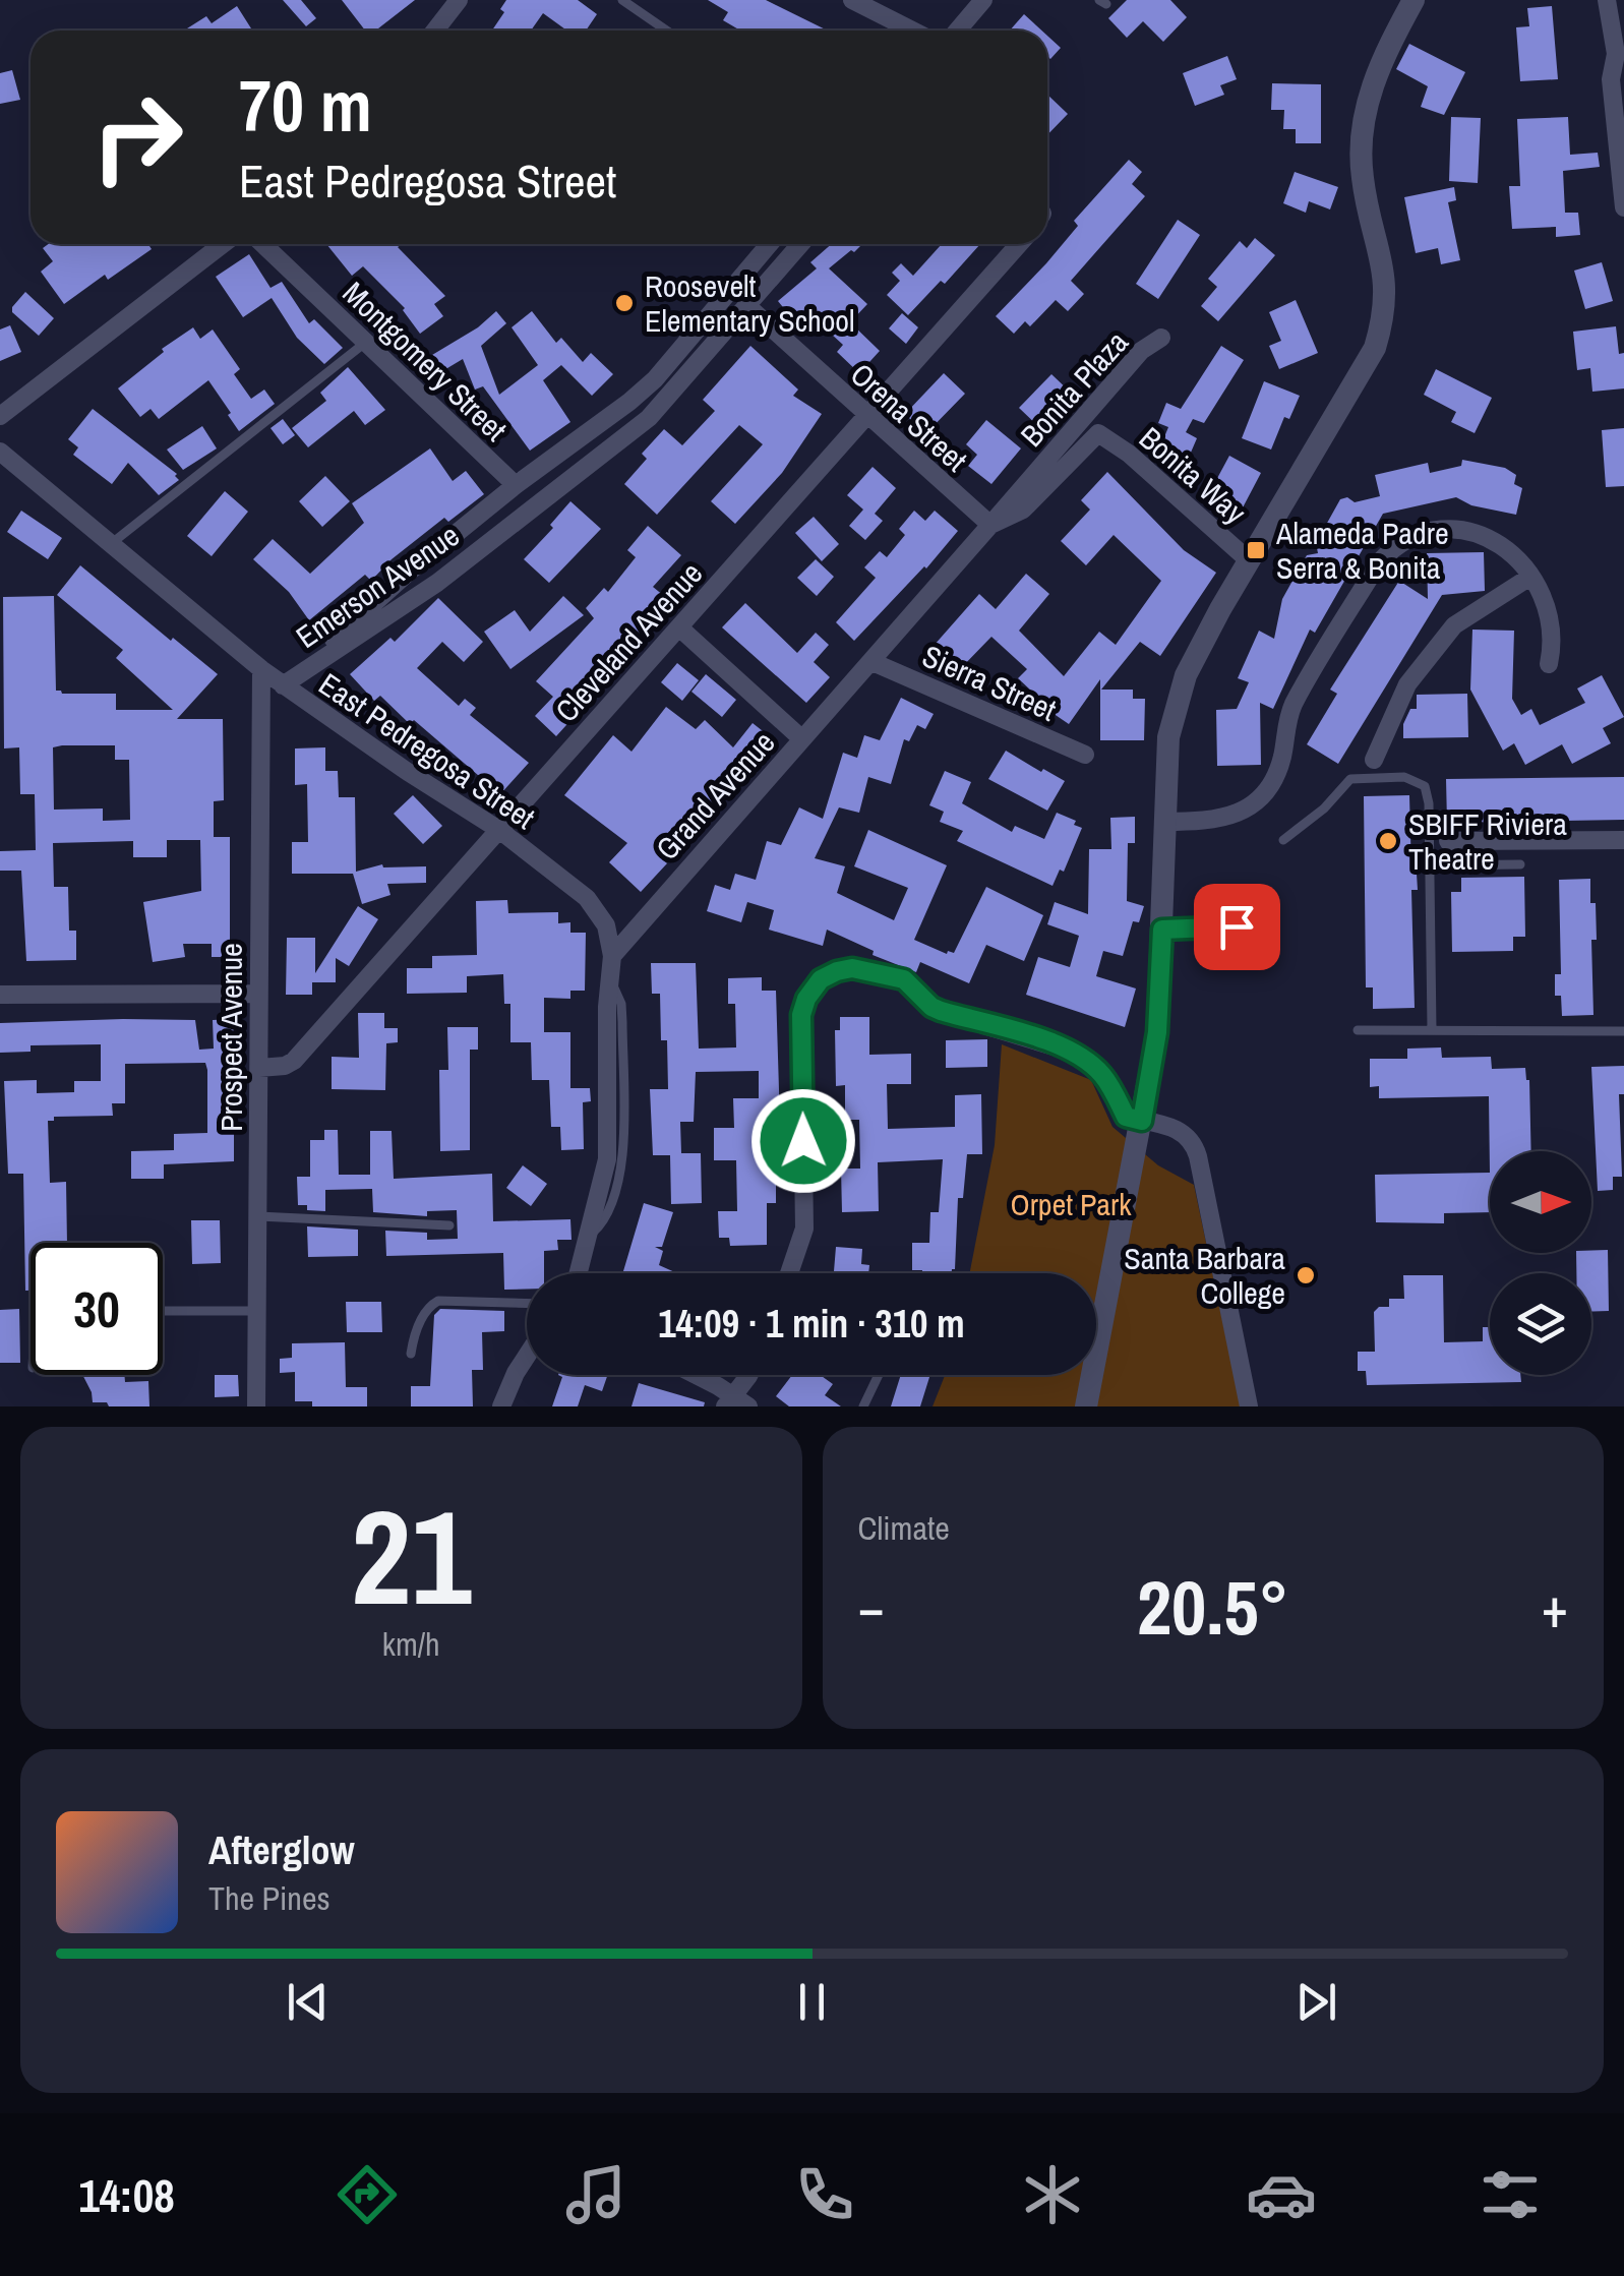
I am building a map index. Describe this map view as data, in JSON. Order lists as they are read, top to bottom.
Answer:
{
  "streets": {
    "street": [
      "Montgomery Street",
      "Bonita Plaza",
      "Orena Street",
      "Bonita Way",
      "Emerson Avenue",
      "Cleveland Avenue",
      "Sierra Street",
      "East Pedregosa Street",
      "Grand Avenue",
      "Prospect Avenue"
    ]
  },
  "crossings": [
    ["Montgomery Street", "Emerson Avenue"],
    ["Bonita Plaza", "Orena Street"],
    ["Bonita Plaza", "Grand Avenue"],
    ["Orena Street", "Emerson Avenue"],
    ["Orena Street", "Cleveland Avenue"],
    ["Orena Street", "Grand Avenue"],
    ["Bonita Way", "Grand Avenue"],
    ["Emerson Avenue", "East Pedregosa Street"],
    ["Cleveland Avenue", "East Pedregosa Street"],
    ["Cleveland Avenue", "Prospect Avenue"],
    ["Sierra Street", "Grand Avenue"],
    ["East Pedregosa Street", "Grand Avenue"],
    ["East Pedregosa Street", "Prospect Avenue"]
  ],
  "parks": ["Orpet Park"],
  "places": {
    "other": ["Roosevelt Elementary School", "SBIFF Riviera Theatre", "Santa Barbara College"],
    "transit": ["Alameda Padre Serra & Bonita"]
  },
  "north": "right",
  "page": {
    "turn": ["70 m", "East Pedregosa Street"],
    "limit": "30",
    "trip": "14:09 · 1 min · 310 m",
    "tile": [
      ["21", "km/h"],
      "Climate"
    ],
    "heat": ["−", "20.5°", "+"],
    "song": ["Afterglow", "The Pines"],
    "tabs": "14:08"
  }
}
